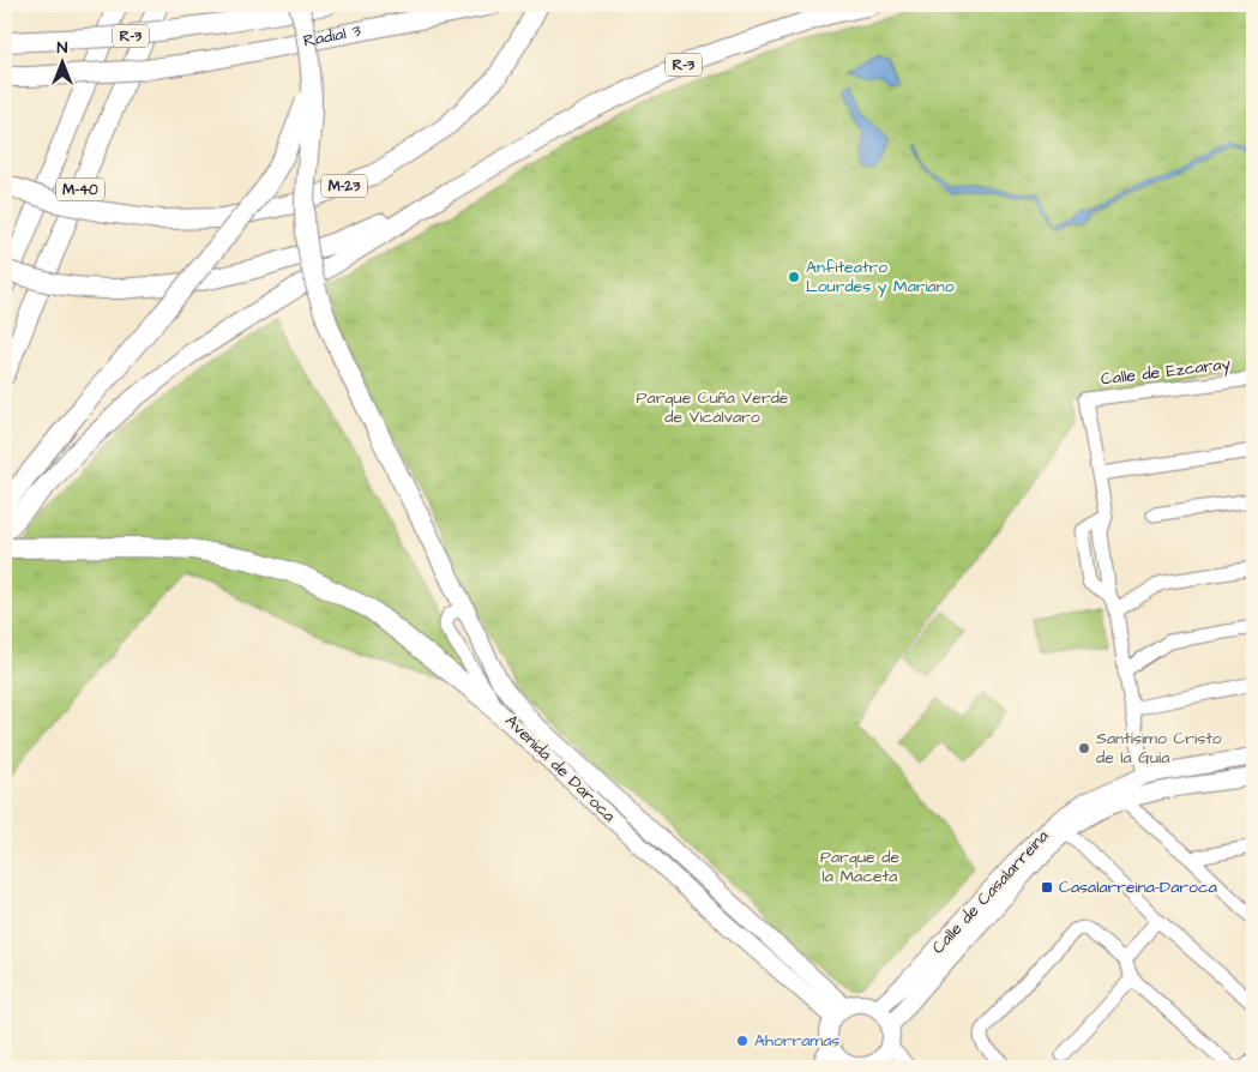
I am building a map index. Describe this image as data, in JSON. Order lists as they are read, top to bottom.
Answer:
{
  "streets": {
    "highway": [
      "R-3",
      "Radial 3",
      "M-23",
      "M-40"
    ],
    "main road": ["Avenida de Daroca", "Calle de Casalarreina"],
    "street": ["Calle de Ezcaray"]
  },
  "crossings": [
    ["Calle de Ezcaray", "Calle de Casalarreina"],
    ["Avenida de Daroca", "Calle de Casalarreina"]
  ],
  "parks": ["Parque Cuña Verde de Vicálvaro", "Parque de la Maceta"],
  "places": {
    "other": ["Anfiteatro Lourdes y Mariano", "Santísimo Cristo de la Guía", "Ahorramas"],
    "transit": ["Casalarreina-Daroca"]
  },
  "north": "top"
}
